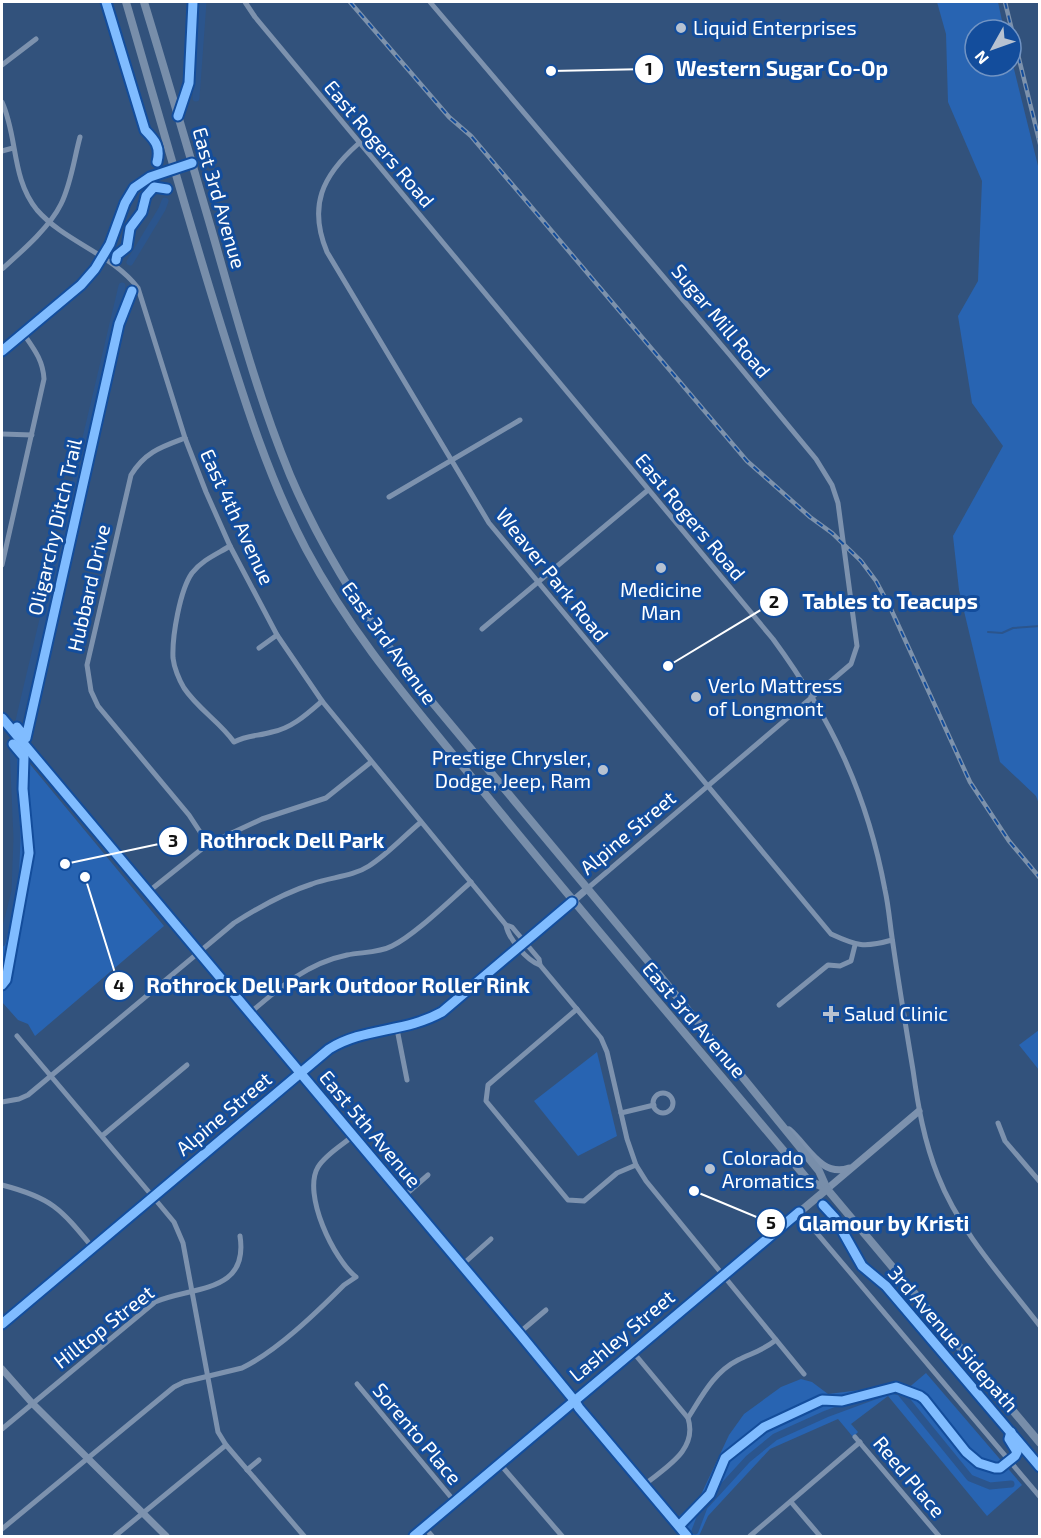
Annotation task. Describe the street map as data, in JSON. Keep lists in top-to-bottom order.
{
  "streets": {
    "main road": ["East 3rd Avenue", "Lashley Street"],
    "street": [
      "East Rogers Road",
      "Sugar Mill Road",
      "East 4th Avenue",
      "Weaver Park Road",
      "Hubbard Drive",
      "Alpine Street",
      "East 5th Avenue",
      "Hilltop Street",
      "Sorento Place",
      "Reed Place"
    ],
    "cycle path": ["Oligarchy Ditch Trail", "3rd Avenue Sidepath"]
  },
  "crossings": [
    ["East Rogers Road", "Sugar Mill Road"],
    ["East Rogers Road", "Weaver Park Road"],
    ["East Rogers Road", "Alpine Street"],
    ["East Rogers Road", "Lashley Street"],
    ["East 3rd Avenue", "Alpine Street"],
    ["East 3rd Avenue", "Lashley Street"],
    ["Sugar Mill Road", "Alpine Street"],
    ["East 4th Avenue", "Hubbard Drive"],
    ["East 4th Avenue", "Alpine Street"],
    ["East 4th Avenue", "Lashley Street"],
    ["Weaver Park Road", "Alpine Street"],
    ["Alpine Street", "East 5th Avenue"],
    ["East 5th Avenue", "Lashley Street"],
    ["Lashley Street", "Sorento Place"]
  ],
  "places": {
    "other": [
      "Liquid Enterprises",
      "Western Sugar Co-Op",
      "Medicine Man",
      "Tables to Teacups",
      "Verlo Mattress of Longmont",
      "Prestige Chrysler, Dodge, Jeep, Ram",
      "Rothrock Dell Park",
      "Rothrock Dell Park Outdoor Roller Rink",
      "Colorado Aromatics",
      "Glamour by Kristi"
    ],
    "health": ["Salud Clinic"]
  },
  "north": "bottom left"
}
